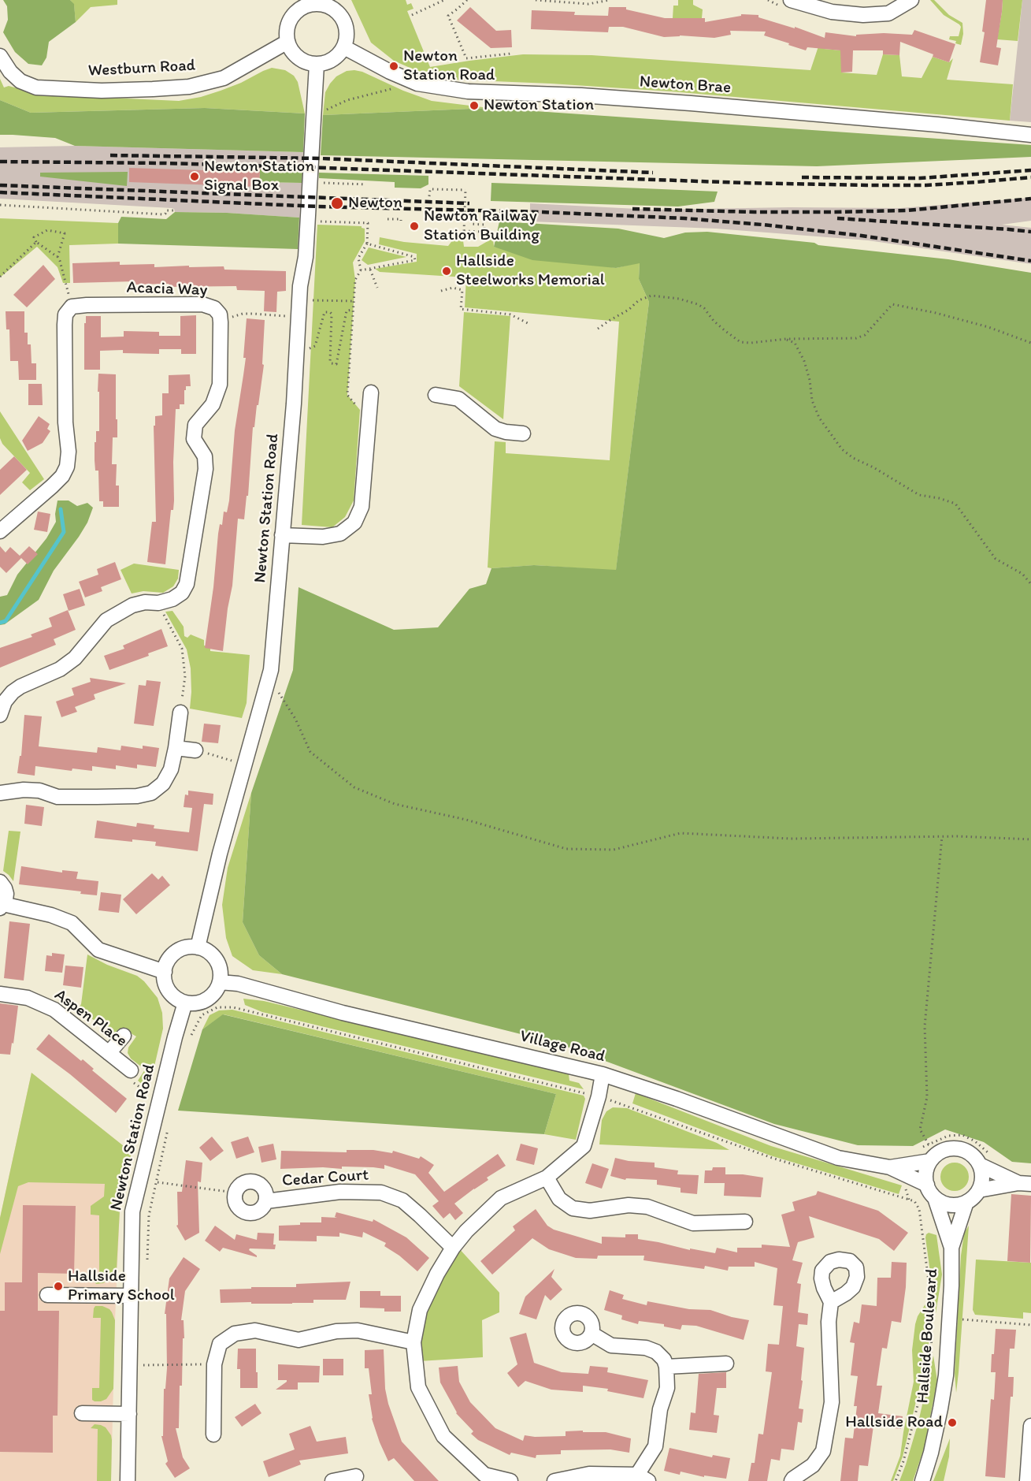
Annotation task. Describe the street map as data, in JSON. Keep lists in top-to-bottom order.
{
  "streets": {
    "street": [
      "Westburn Road",
      "Newton Brae",
      "Acacia Way",
      "Newton Station Road",
      "Aspen Place",
      "Village Road",
      "Cedar Court",
      "Hallside Boulevard"
    ]
  },
  "crossings": [
    ["Westburn Road", "Newton Brae"],
    ["Westburn Road", "Newton Station Road"],
    ["Newton Brae", "Newton Station Road"],
    ["Newton Station Road", "Village Road"],
    ["Village Road", "Hallside Boulevard"]
  ],
  "places": [
    "Newton Station Road",
    "Newton Station",
    "Newton Station Signal Box",
    "Newton",
    "Newton Railway Station Building",
    "Hallside Steelworks Memorial",
    "Hallside Primary School",
    "Hallside Road"
  ]
}
